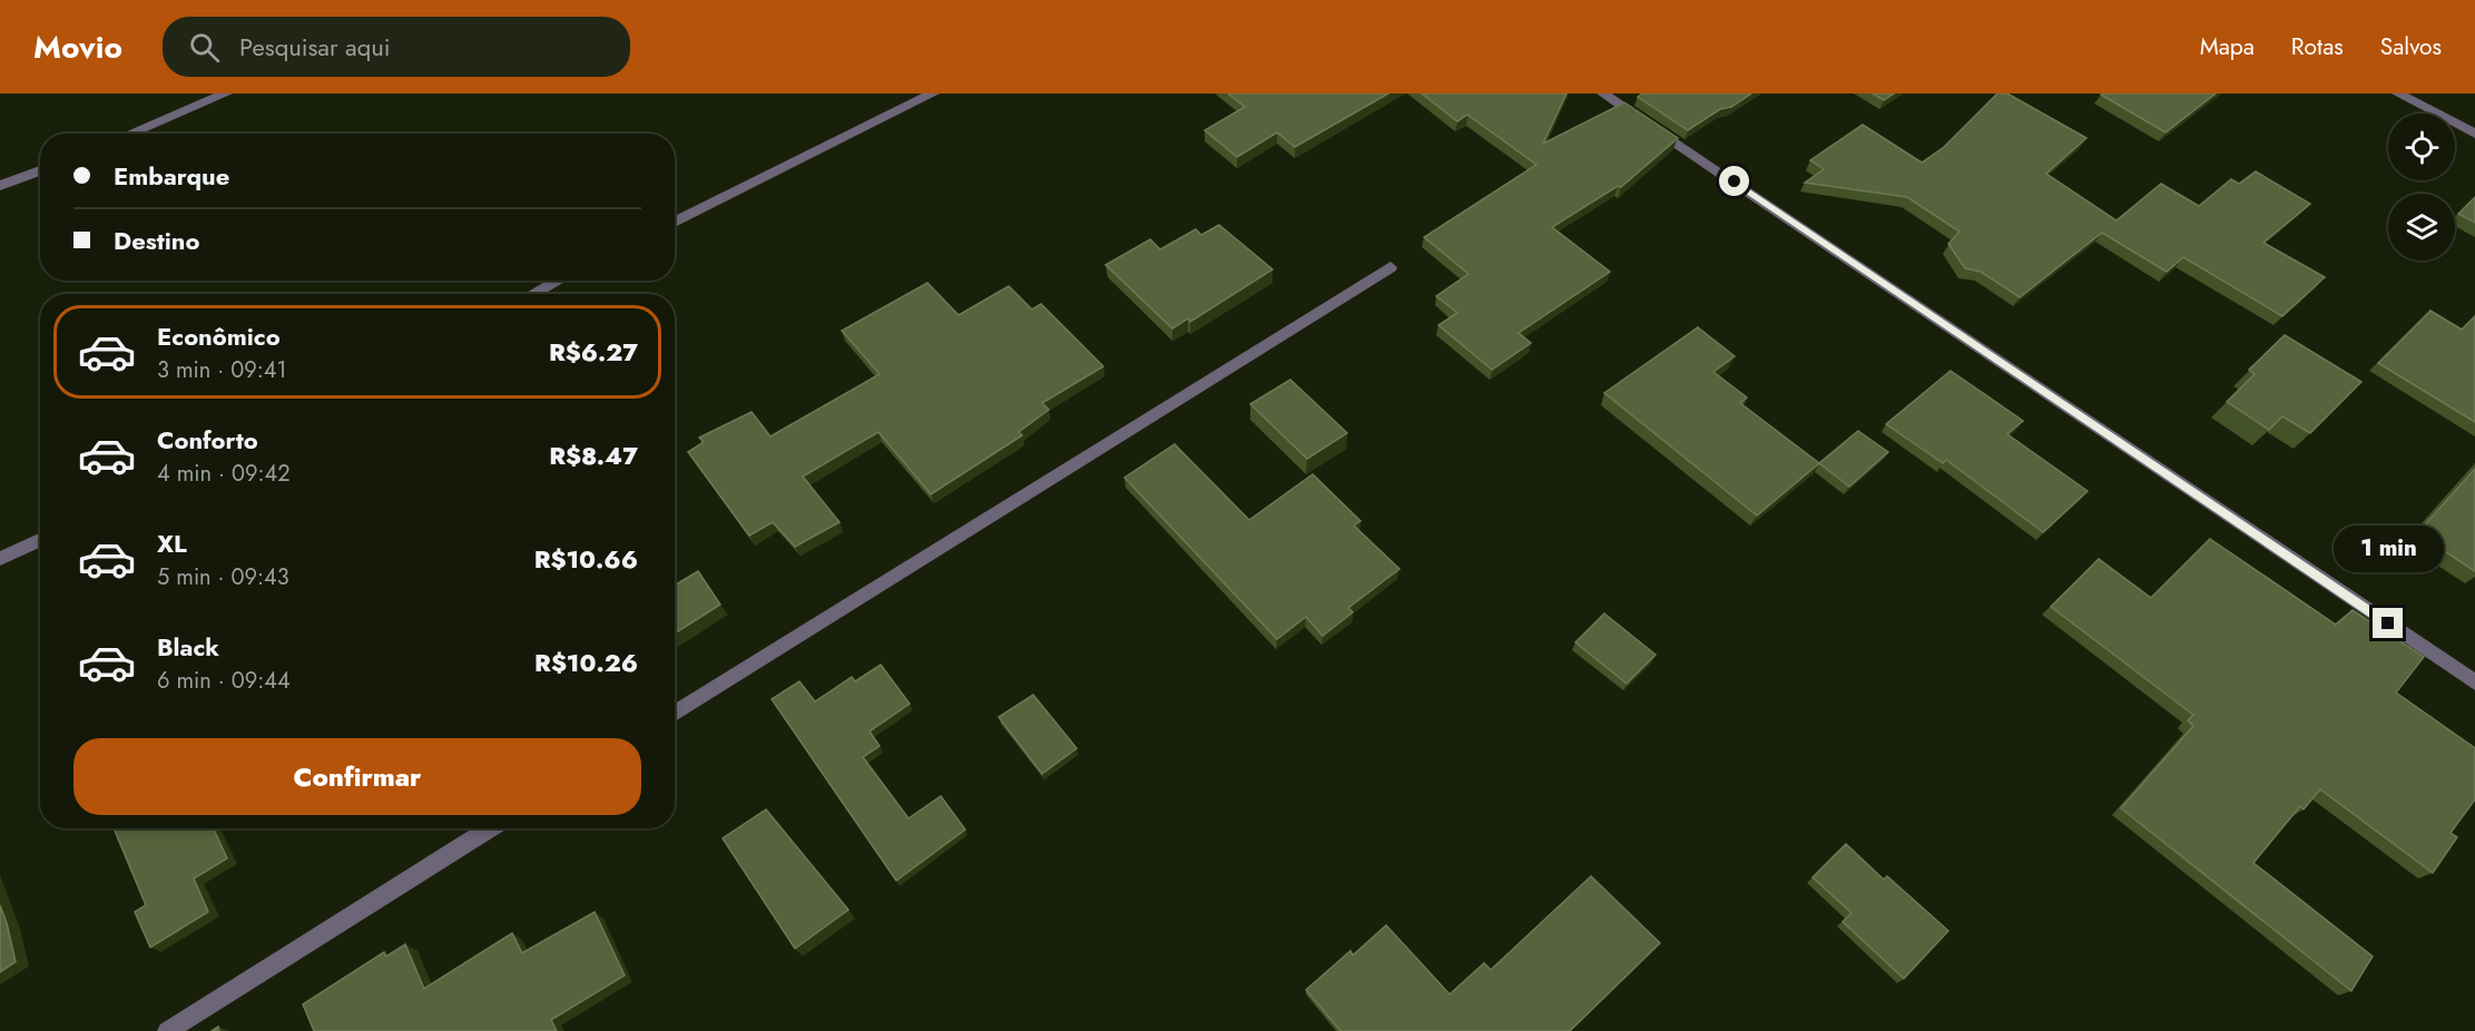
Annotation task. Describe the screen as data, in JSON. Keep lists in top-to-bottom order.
{
  "page": {
    "header": "Movio",
    "search": "Pesquisar aqui",
    "nav": ["Mapa", "Rotas", "Salvos"],
    "banner": ["Embarque", "Destino"],
    "list": [
      {
        "name": "Econômico",
        "note": "3 min · 09:41",
        "value": "R$6.27"
      },
      {
        "name": "Conforto",
        "note": "4 min · 09:42",
        "value": "R$8.47"
      },
      {
        "name": "XL",
        "note": "5 min · 09:43",
        "value": "R$10.66"
      },
      {
        "name": "Black",
        "note": "6 min · 09:44",
        "value": "R$10.26"
      }
    ],
    "bubble": "1 min",
    "buttons": "Confirmar"
  }
}
